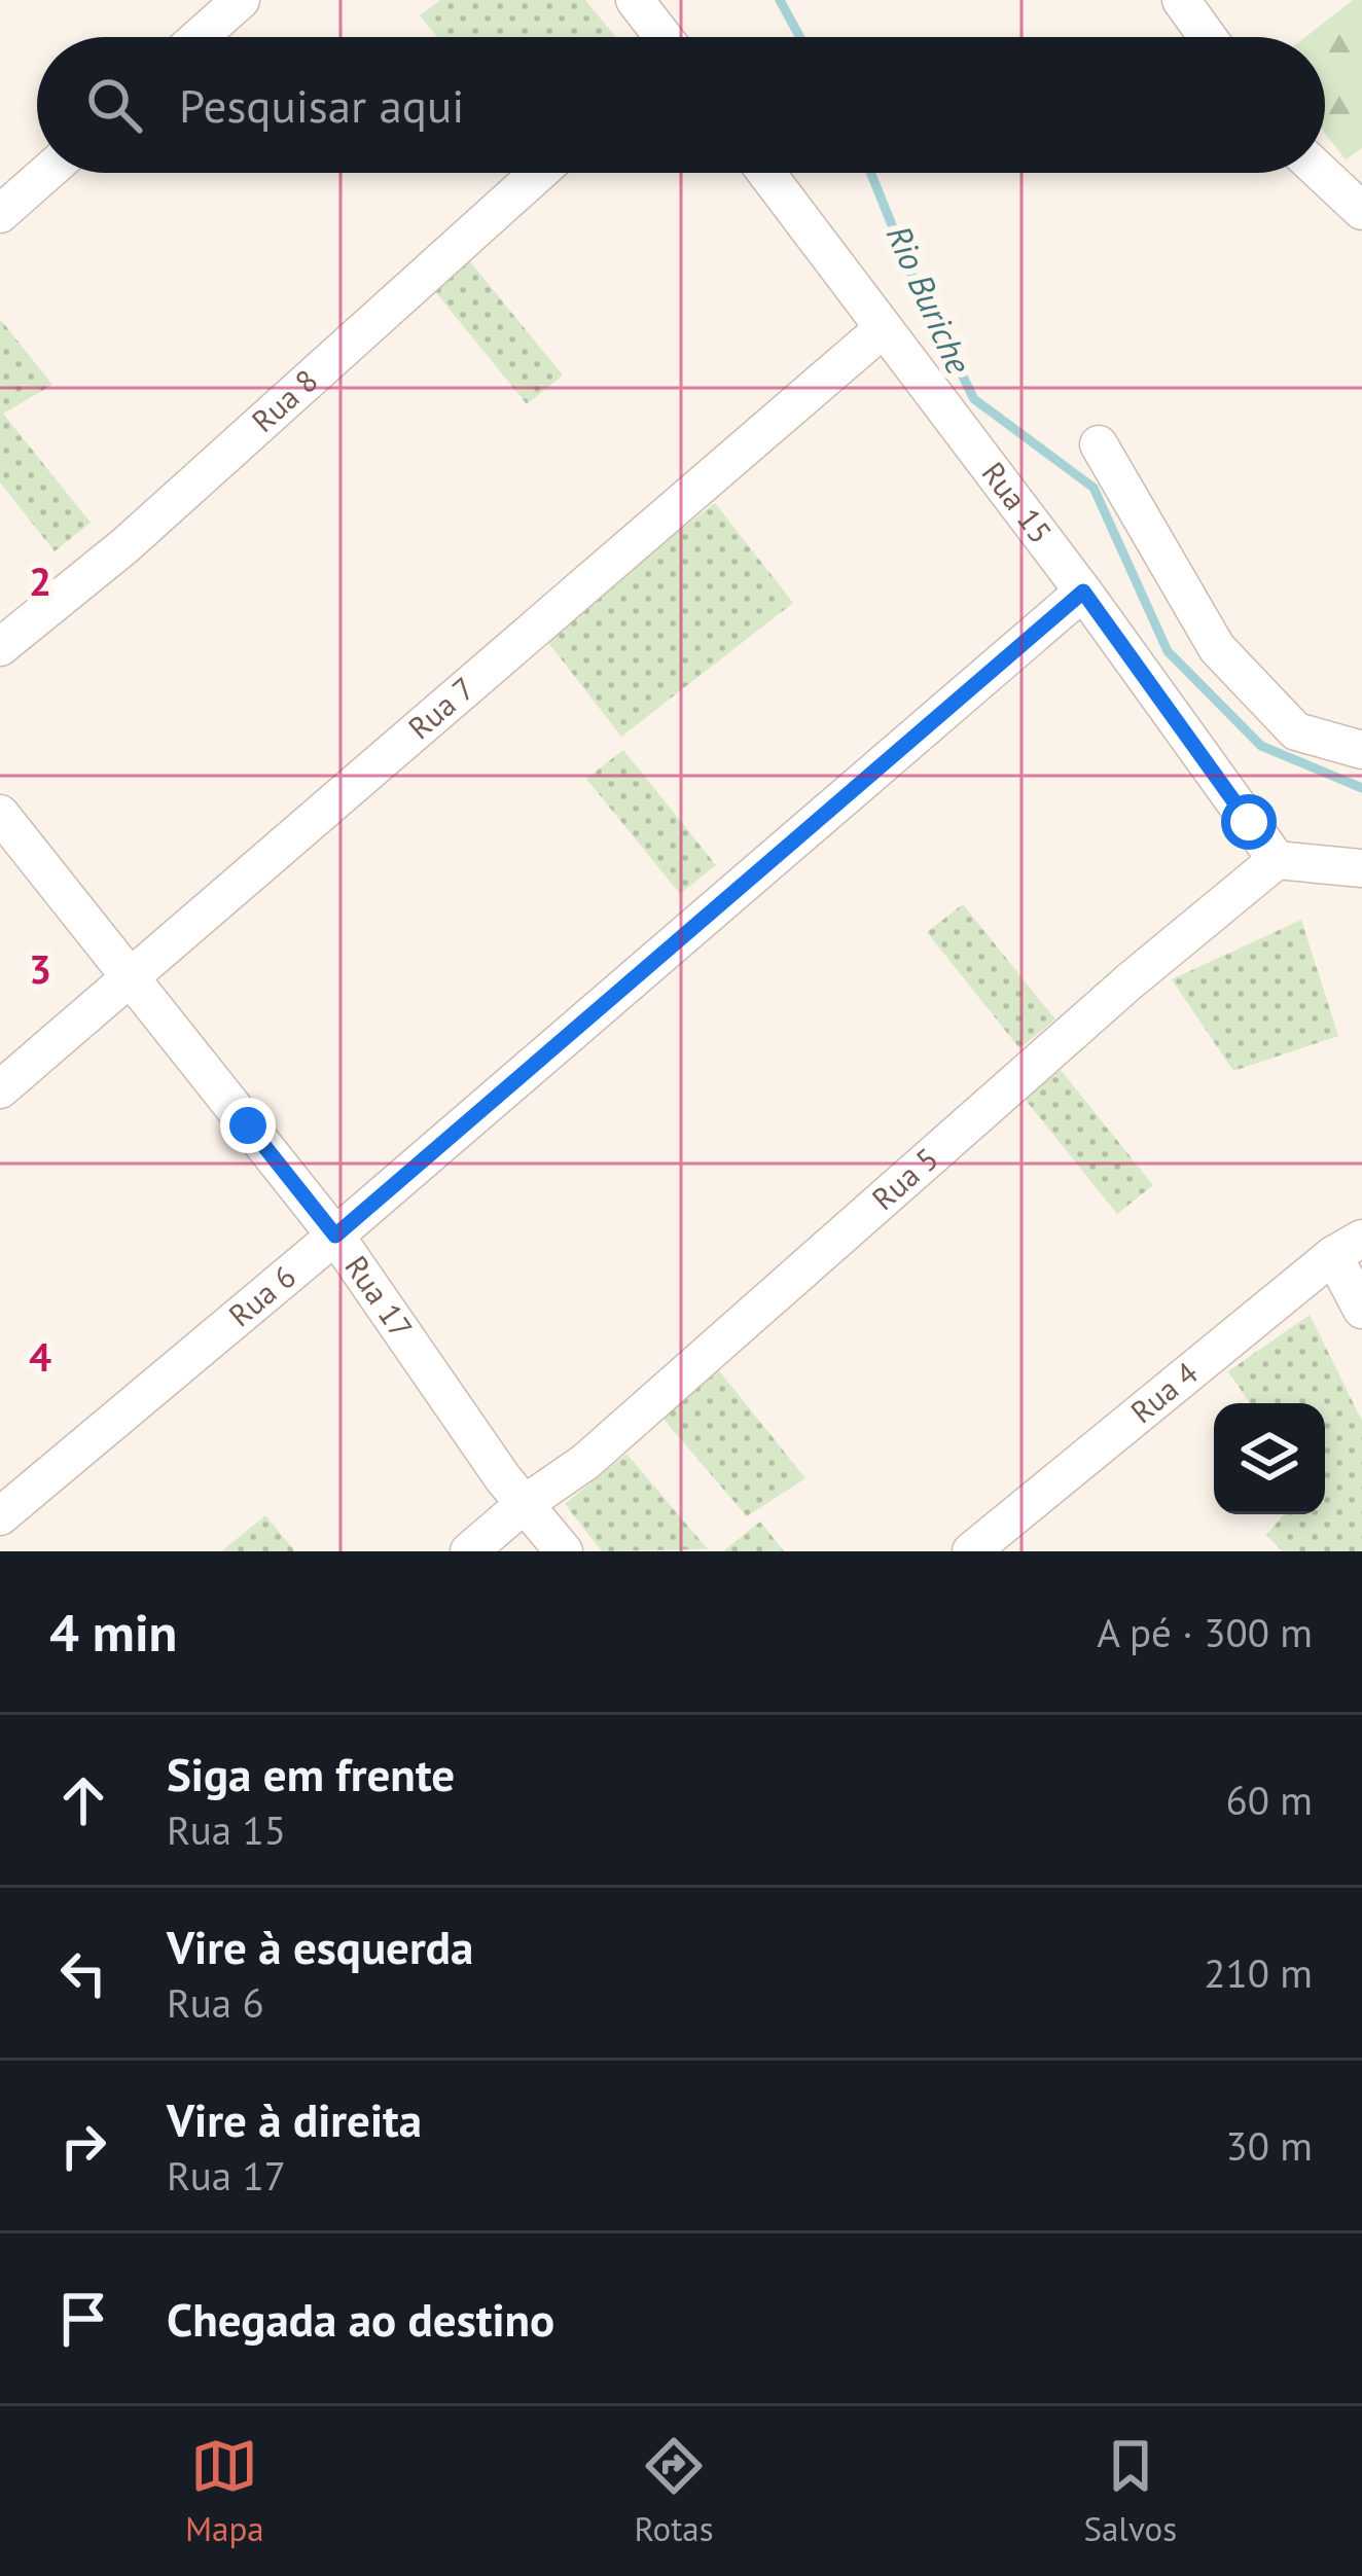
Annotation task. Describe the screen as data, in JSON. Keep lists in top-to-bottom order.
{
  "streets": {
    "street": [
      "Rua 8",
      "Rua 15",
      "Rua 7",
      "Rua 5",
      "Rua 6",
      "Rua 17",
      "Rua 4"
    ]
  },
  "crossings": [
    ["Rua 15", "Rua 7"],
    ["Rua 15", "Rua 5"],
    ["Rua 15", "Rua 6"],
    ["Rua 7", "Rua 17"],
    ["Rua 5", "Rua 17"],
    ["Rua 6", "Rua 17"]
  ],
  "water": ["Rio Buriche"],
  "page": {
    "search": "Pesquisar aqui",
    "heading": ["4 min", "A pé · 300 m"],
    "list": [
      ["Siga em frente", "Rua 15", "60 m"],
      ["Vire à esquerda", "Rua 6", "210 m"],
      ["Vire à direita", "Rua 17", "30 m"],
      "Chegada ao destino"
    ],
    "nav": ["Mapa", "Rotas", "Salvos"]
  },
  "grid": {
    "rows": ["2", "3", "4"]
  }
}
